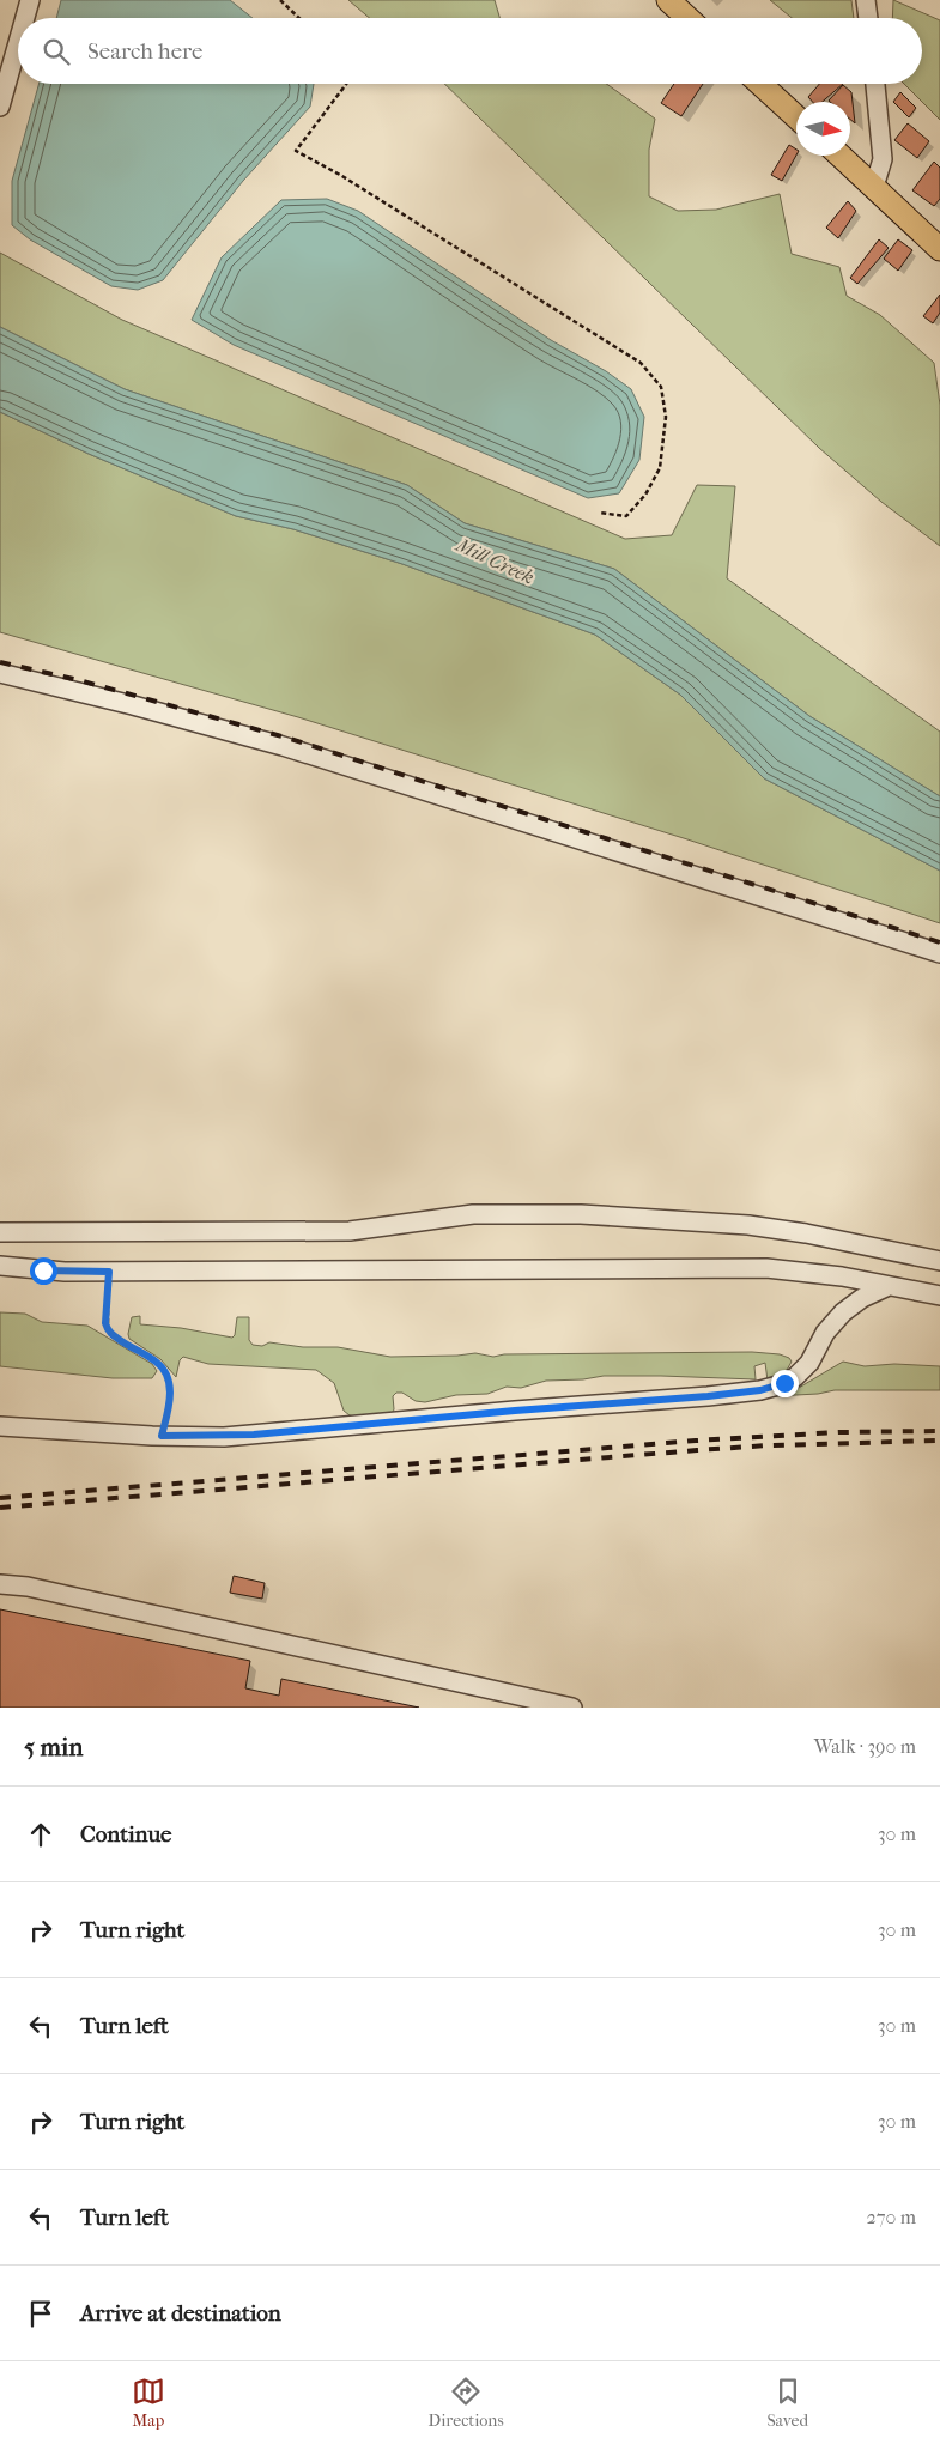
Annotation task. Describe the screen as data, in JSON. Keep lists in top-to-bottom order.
{
  "water": ["Mill Creek"],
  "north": "right",
  "page": {
    "search": "Search here",
    "heading": ["5 min", "Walk · 390 m"],
    "list": [
      ["Continue", "30 m"],
      ["Turn right", "30 m"],
      ["Turn left", "30 m"],
      ["Turn right", "30 m"],
      ["Turn left", "270 m"],
      "Arrive at destination"
    ],
    "nav": ["Map", "Directions", "Saved"]
  }
}
